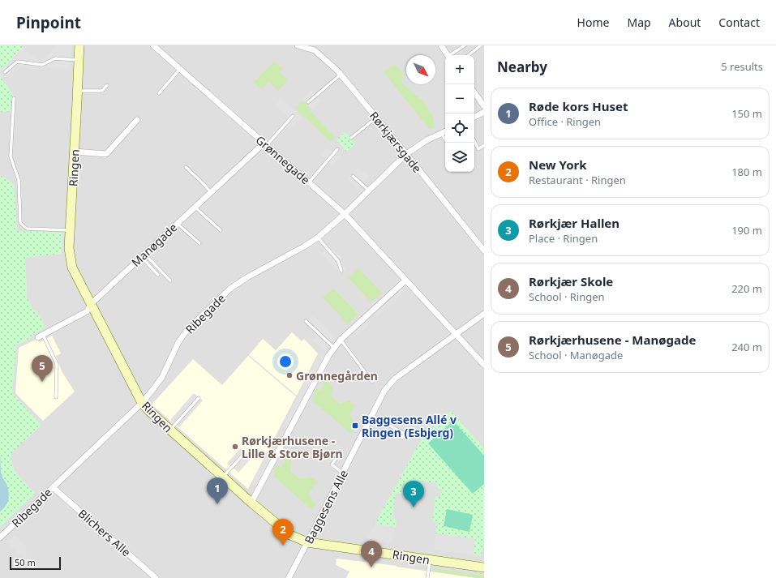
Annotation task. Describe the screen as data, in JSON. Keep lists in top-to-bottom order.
{
  "streets": {
    "street": [
      "Rørkjærsgade",
      "Grønnegade",
      "Ringen",
      "Manøgade",
      "Ribegade",
      "Baggesens Alle",
      "Blichers Alle"
    ]
  },
  "crossings": [
    ["Rørkjærsgade", "Ribegade"],
    ["Grønnegade", "Manøgade"],
    ["Grønnegade", "Ribegade"],
    ["Grønnegade", "Baggesens Alle"],
    ["Ringen", "Manøgade"],
    ["Ringen", "Ribegade"],
    ["Ringen", "Baggesens Alle"],
    ["Ribegade", "Blichers Alle"]
  ],
  "places": {
    "other": ["Grønnegården", "Rørkjærhusene - Lille & Store Bjørn"],
    "transit": ["Baggesens Allé v Ringen (Esbjerg)"]
  },
  "scale_bar": "50 m",
  "north": "bottom right",
  "page": {
    "header": "Pinpoint",
    "nav": [
      "Home",
      "Map",
      "About",
      "Contact"
    ],
    "heading": ["Nearby", "5 results"],
    "map_buttons": ["+", "−"],
    "list": [
      {
        "mark": "1",
        "name": "Røde kors Huset",
        "note": "Office · Ringen",
        "value": "150 m"
      },
      {
        "mark": "2",
        "name": "New York",
        "note": "Restaurant · Ringen",
        "value": "180 m"
      },
      {
        "mark": "3",
        "name": "Rørkjær Hallen",
        "note": "Place · Ringen",
        "value": "190 m"
      },
      {
        "mark": "4",
        "name": "Rørkjær Skole",
        "note": "School · Ringen",
        "value": "220 m"
      },
      {
        "mark": "5",
        "name": "Rørkjærhusene - Manøgade",
        "note": "School · Manøgade",
        "value": "240 m"
      }
    ],
    "pins": [
      "5",
      "1",
      "3",
      "2",
      "4"
    ],
    "scale": "50 m"
  }
}
